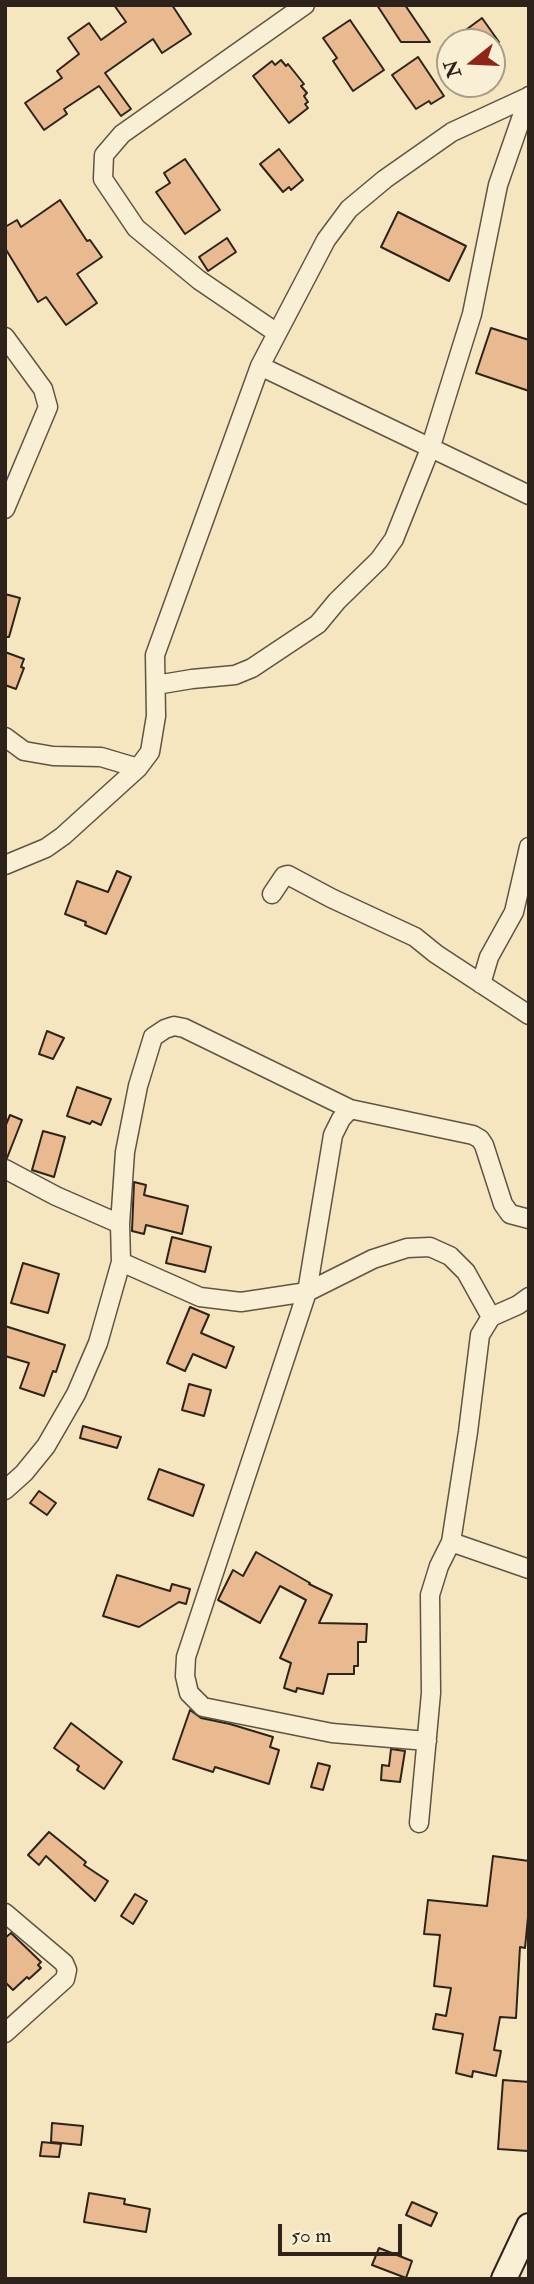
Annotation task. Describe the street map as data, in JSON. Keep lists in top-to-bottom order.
{
  "scale_bar": "50 m",
  "north": "left"
}
